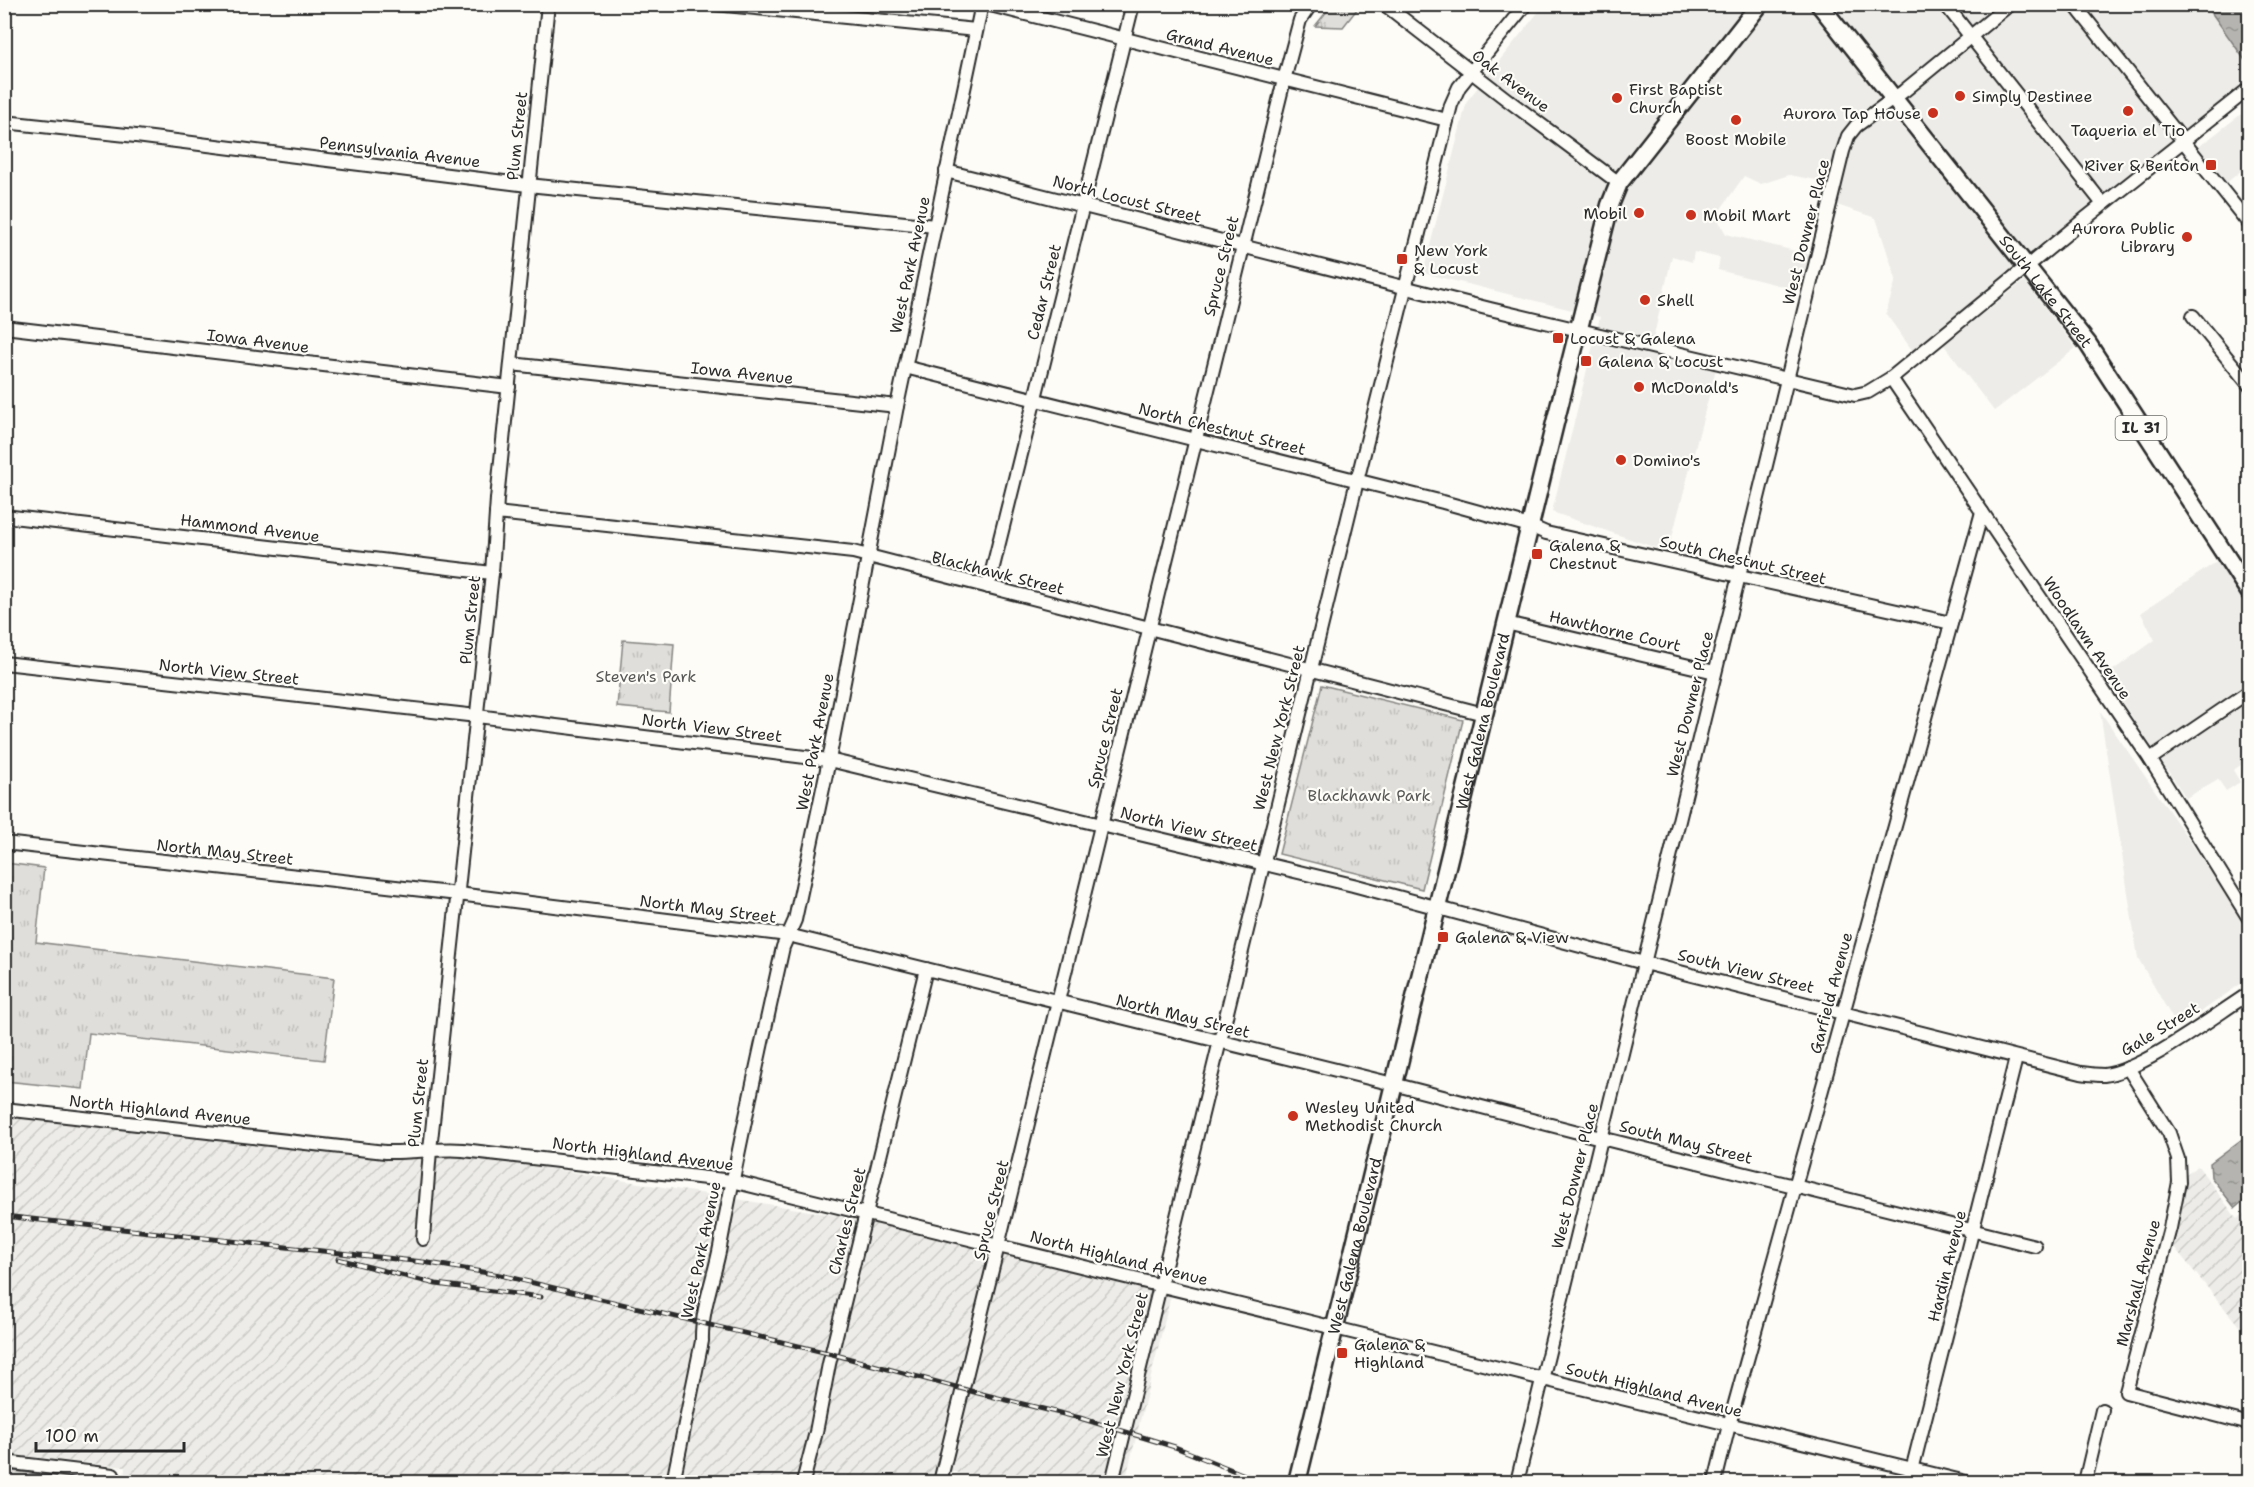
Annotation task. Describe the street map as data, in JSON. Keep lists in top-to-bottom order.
{
  "streets": {
    "main road": ["South Lake Street", "IL 31", "West Galena Boulevard"],
    "street": [
      "Grand Avenue",
      "Oak Avenue",
      "Plum Street",
      "Pennsylvania Avenue",
      "North Locust Street",
      "West Downer Place",
      "West Park Avenue",
      "Spruce Street",
      "Cedar Street",
      "Iowa Avenue",
      "North Chestnut Street",
      "Hammond Avenue",
      "South Chestnut Street",
      "Blackhawk Street",
      "Hawthorne Court",
      "Woodlawn Avenue",
      "North View Street",
      "West New York Street",
      "North May Street",
      "South View Street",
      "Garfield Avenue",
      "Gale Street",
      "North Highland Avenue",
      "South May Street",
      "Charles Street",
      "Hardin Avenue",
      "Marshall Avenue",
      "South Highland Avenue"
    ]
  },
  "crossings": [
    ["Grand Avenue", "West Park Avenue"],
    ["Grand Avenue", "Spruce Street"],
    ["Grand Avenue", "Cedar Street"],
    ["Grand Avenue", "West New York Street"],
    ["Oak Avenue", "West Galena Boulevard"],
    ["Oak Avenue", "West New York Street"],
    ["Plum Street", "Pennsylvania Avenue"],
    ["Plum Street", "Iowa Avenue"],
    ["Plum Street", "Hammond Avenue"],
    ["Plum Street", "Blackhawk Street"],
    ["Plum Street", "North View Street"],
    ["Plum Street", "North May Street"],
    ["Plum Street", "North Highland Avenue"],
    ["Pennsylvania Avenue", "West Park Avenue"],
    ["North Locust Street", "West Downer Place"],
    ["North Locust Street", "West Park Avenue"],
    ["North Locust Street", "Spruce Street"],
    ["North Locust Street", "South Lake Street"],
    ["North Locust Street", "Cedar Street"],
    ["North Locust Street", "Woodlawn Avenue"],
    ["North Locust Street", "West Galena Boulevard"],
    ["North Locust Street", "West New York Street"],
    ["West Downer Place", "South Lake Street"],
    ["West Downer Place", "South Chestnut Street"],
    ["West Downer Place", "Hawthorne Court"],
    ["West Downer Place", "South View Street"],
    ["West Downer Place", "South May Street"],
    ["West Downer Place", "South Highland Avenue"],
    ["West Park Avenue", "Iowa Avenue"],
    ["West Park Avenue", "North Chestnut Street"],
    ["West Park Avenue", "Blackhawk Street"],
    ["West Park Avenue", "North View Street"],
    ["West Park Avenue", "North May Street"],
    ["West Park Avenue", "North Highland Avenue"],
    ["Spruce Street", "North Chestnut Street"],
    ["Spruce Street", "Blackhawk Street"],
    ["Spruce Street", "North View Street"],
    ["Spruce Street", "North May Street"],
    ["Spruce Street", "North Highland Avenue"],
    ["Cedar Street", "North Chestnut Street"],
    ["Cedar Street", "Blackhawk Street"],
    ["North Chestnut Street", "South Chestnut Street"],
    ["North Chestnut Street", "West Galena Boulevard"],
    ["North Chestnut Street", "West New York Street"],
    ["South Chestnut Street", "West Galena Boulevard"],
    ["South Chestnut Street", "Garfield Avenue"],
    ["Blackhawk Street", "West Galena Boulevard"],
    ["Blackhawk Street", "West New York Street"],
    ["Hawthorne Court", "West Galena Boulevard"],
    ["Woodlawn Avenue", "Garfield Avenue"],
    ["North View Street", "West Galena Boulevard"],
    ["North View Street", "West New York Street"],
    ["North View Street", "South View Street"],
    ["West Galena Boulevard", "North May Street"],
    ["West Galena Boulevard", "South View Street"],
    ["West Galena Boulevard", "North Highland Avenue"],
    ["West Galena Boulevard", "South May Street"],
    ["West Galena Boulevard", "South Highland Avenue"],
    ["West New York Street", "North May Street"],
    ["West New York Street", "North Highland Avenue"],
    ["North May Street", "South May Street"],
    ["North May Street", "Charles Street"],
    ["South View Street", "Garfield Avenue"],
    ["South View Street", "Gale Street"],
    ["South View Street", "Hardin Avenue"],
    ["Garfield Avenue", "South May Street"],
    ["Garfield Avenue", "South Highland Avenue"],
    ["Gale Street", "Marshall Avenue"],
    ["North Highland Avenue", "Charles Street"],
    ["North Highland Avenue", "South Highland Avenue"],
    ["South May Street", "Hardin Avenue"],
    ["Hardin Avenue", "South Highland Avenue"]
  ],
  "parks": ["Steven's Park", "Blackhawk Park"],
  "places": {
    "other": [
      "Simply Destinee",
      "First Baptist Church",
      "Taqueria el Tio",
      "Aurora Tap House",
      "Boost Mobile",
      "Mobil",
      "Mobil Mart",
      "Aurora Public Library",
      "Shell",
      "McDonald's",
      "Domino's",
      "Wesley United Methodist Church"
    ],
    "transit": [
      "River & Benton",
      "New York & Locust",
      "Locust & Galena",
      "Galena & Locust",
      "Galena & Chestnut",
      "Galena & View",
      "Galena & Highland"
    ]
  },
  "scale_bar": "100 m"
}
